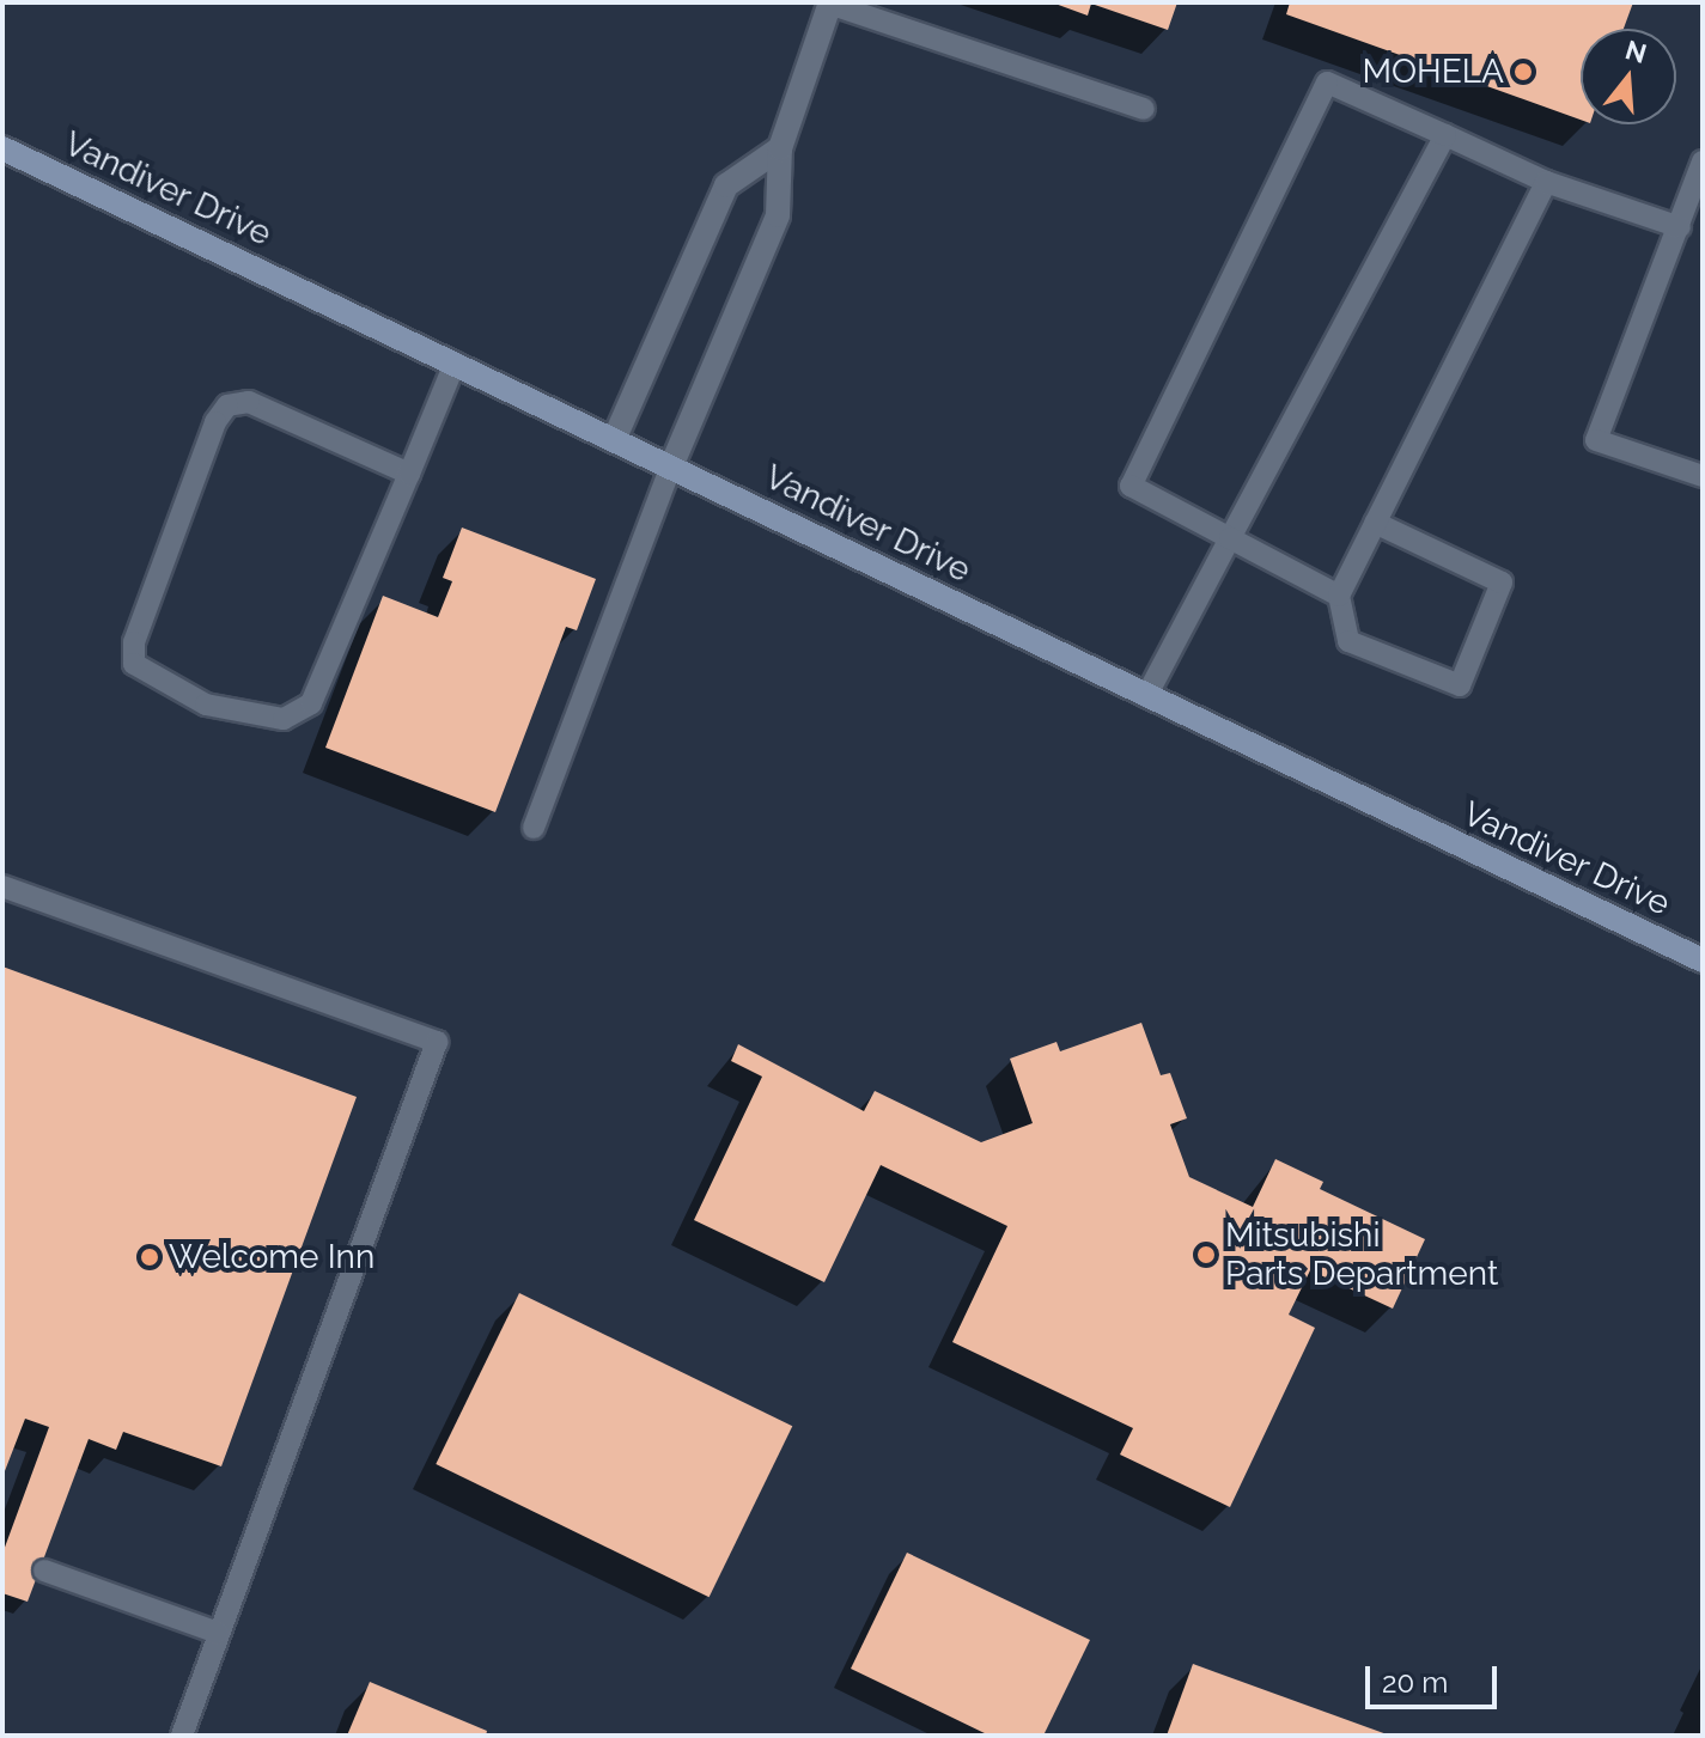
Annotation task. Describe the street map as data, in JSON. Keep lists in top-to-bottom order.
{
  "streets": {
    "main road": ["Vandiver Drive"]
  },
  "places": ["MOHELA", "Mitsubishi Parts Department", "Welcome Inn"],
  "scale_bar": "20 m",
  "north": "top"
}
